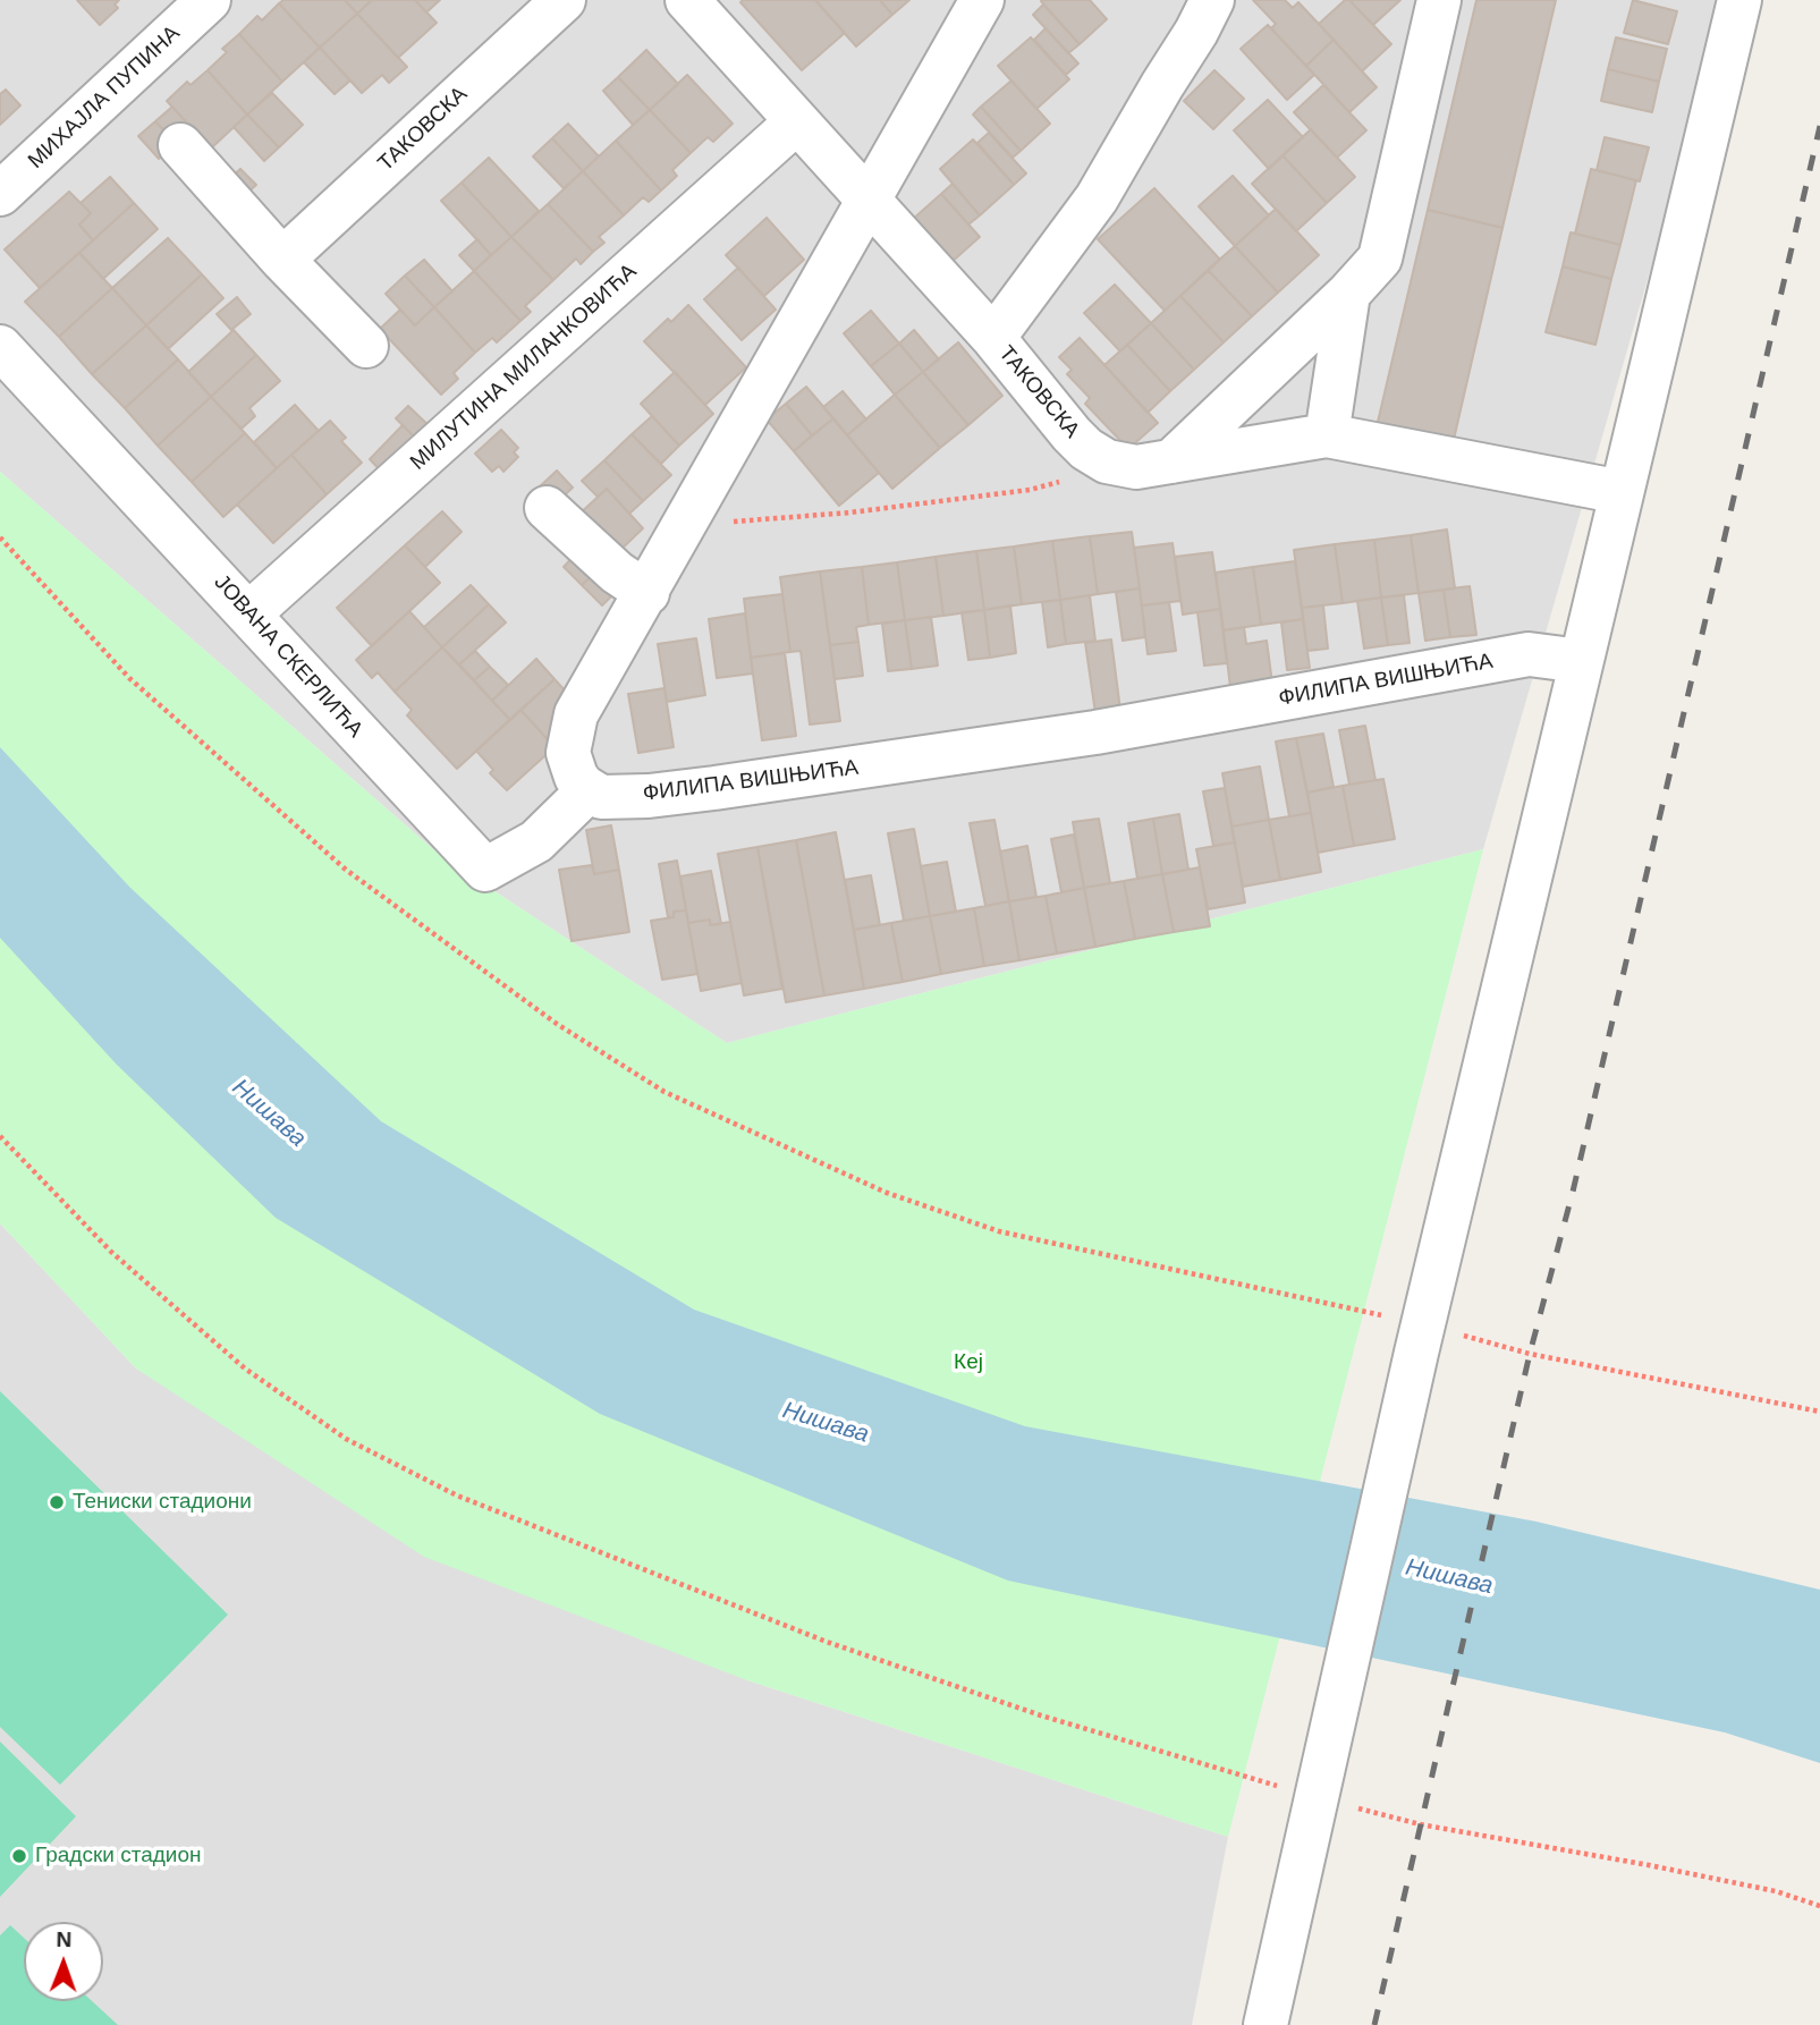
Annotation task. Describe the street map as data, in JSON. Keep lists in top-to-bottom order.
{
  "streets": {
    "street": [
      "МИХАЈЛА ПУПИНА",
      "ТАКОВСКА",
      "МИЛУТИНА МИЛАНКОВИЋА",
      "ЈОВАНА СКЕРЛИЋА",
      "ФИЛИПА ВИШЊИЋА"
    ]
  },
  "crossings": [
    ["ТАКОВСКА", "МИЛУТИНА МИЛАНКОВИЋА"],
    ["МИЛУТИНА МИЛАНКОВИЋА", "ЈОВАНА СКЕРЛИЋА"],
    ["ЈОВАНА СКЕРЛИЋА", "ФИЛИПА ВИШЊИЋА"]
  ],
  "water": ["Нишава"],
  "parks": ["Кеј"],
  "places": ["Тениски стадиони", "Градски стадион"],
  "north": "top"
}
